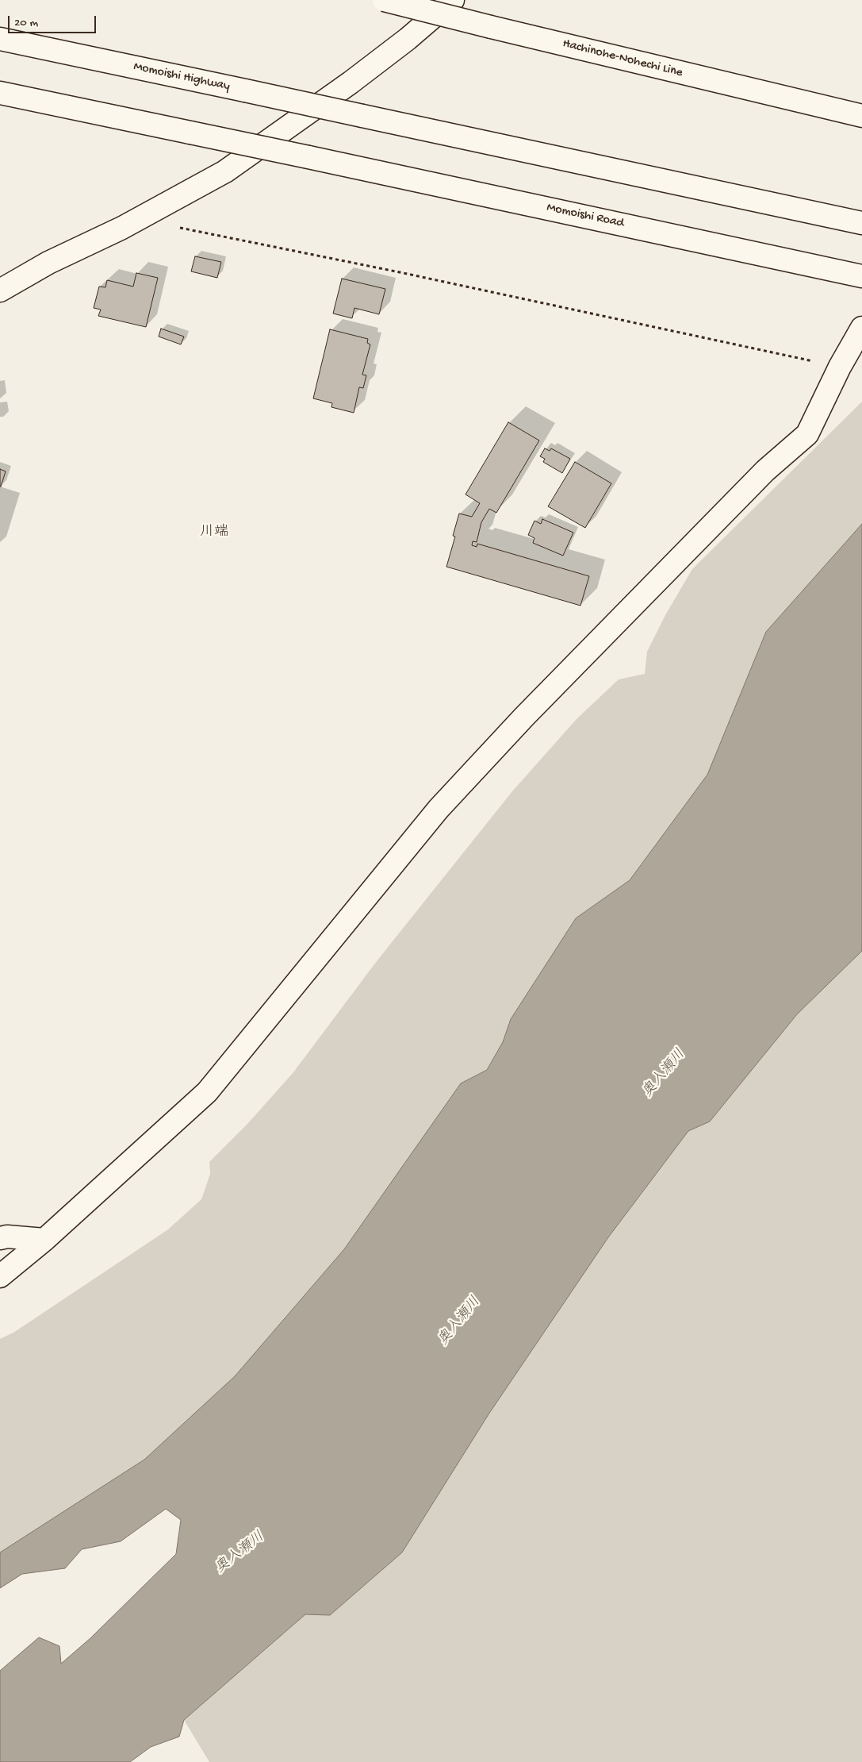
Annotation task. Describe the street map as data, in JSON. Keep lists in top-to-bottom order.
{
  "streets": {
    "main road": ["Hachinohe-Nohechi Line", "Momoishi Highway", "Momoishi Road"]
  },
  "districts": ["川端"],
  "water": ["奥入瀬川"],
  "scale_bar": "20 m"
}
